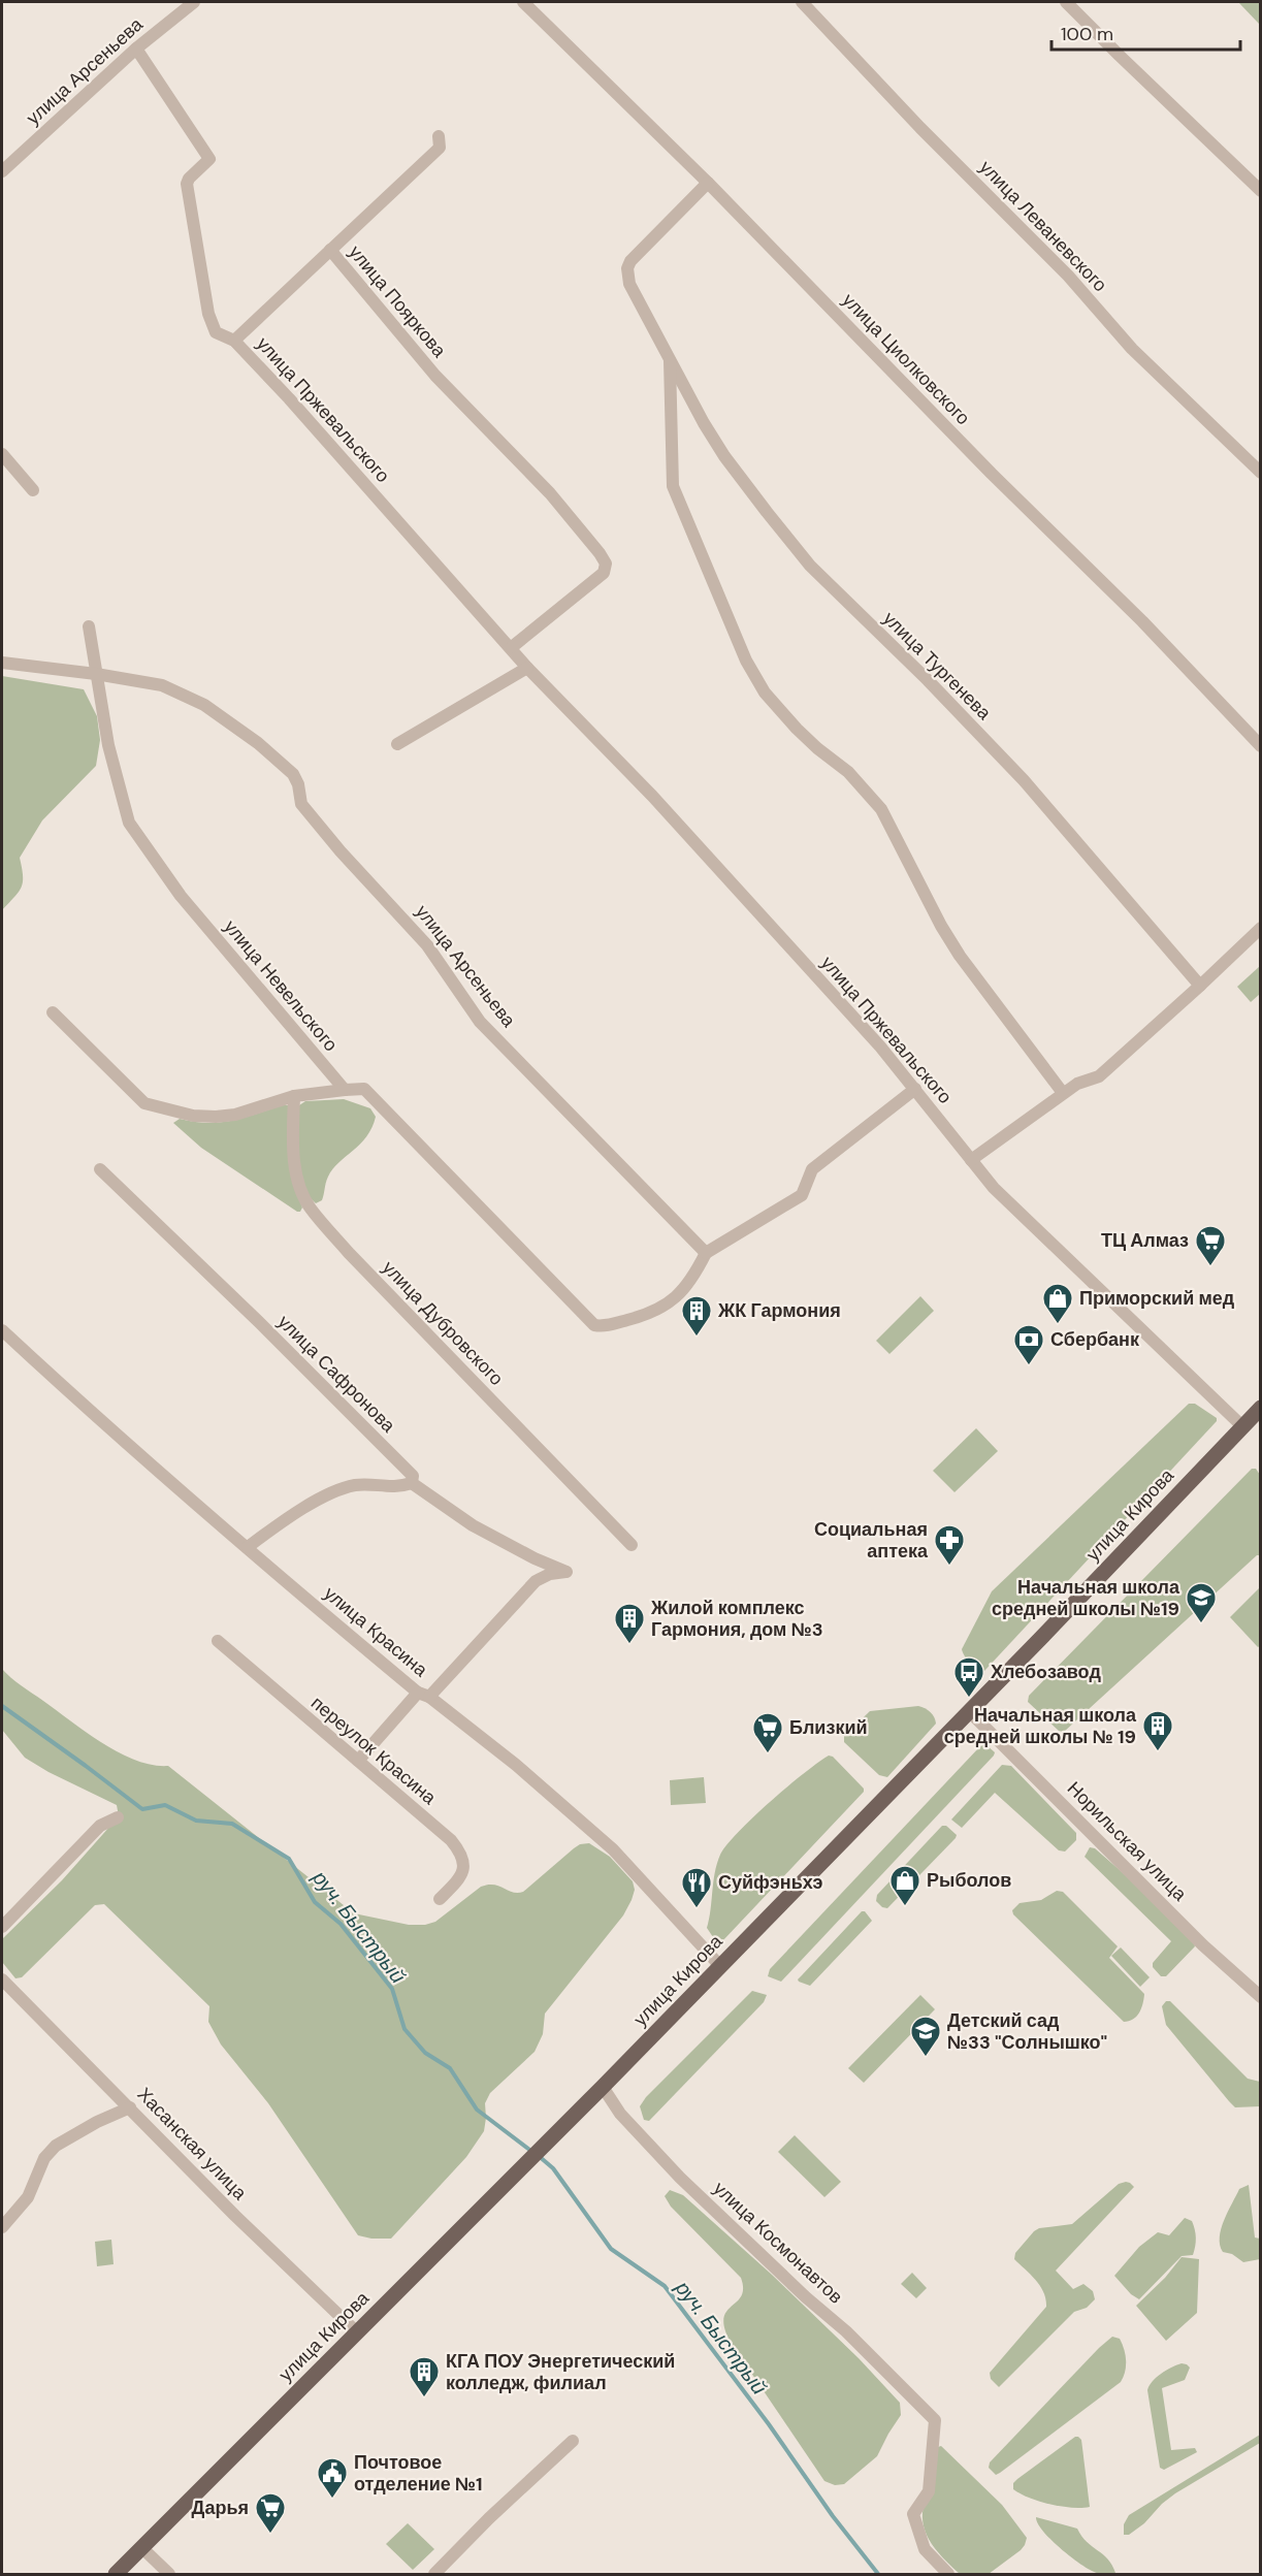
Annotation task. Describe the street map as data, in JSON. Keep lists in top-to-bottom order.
{
  "streets": {
    "main road": ["улица Кирова"],
    "street": [
      "улица Арсеньева",
      "улица Леваневского",
      "улица Пояркова",
      "улица Циолковского",
      "улица Пржевальского",
      "улица Тургенева",
      "улица Невельского",
      "улица Дубровского",
      "улица Сафронова",
      "улица Красина",
      "переулок Красина",
      "Норильская улица",
      "Хасанская улица",
      "улица Космонавтов"
    ]
  },
  "crossings": [
    ["улица Арсеньева", "улица Пржевальского"],
    ["улица Арсеньева", "улица Невельского"],
    ["улица Пояркова", "улица Пржевальского"],
    ["улица Циолковского", "улица Тургенева"],
    ["улица Пржевальского", "улица Кирова"],
    ["улица Сафронова", "улица Красина"],
    ["улица Кирова", "улица Красина"],
    ["улица Кирова", "Норильская улица"],
    ["улица Кирова", "Хасанская улица"],
    ["улица Кирова", "улица Космонавтов"]
  ],
  "water": ["руч. Быстрый"],
  "places": {
    "supermarket": ["ТЦ Алмаз", "Близкий", "Дарья"],
    "shop": ["Приморский мед", "Рыболов"],
    "building": [
      "ЖК Гармония",
      "Жилой комплекс Гармония, дом №3",
      "Начальная школа средней школы № 19",
      "КГА ПОУ Энергетический колледж, филиал"
    ],
    "bank": ["Сбербанк"],
    "pharmacy": ["Социальная аптека"],
    "school or university": ["Начальная школа средней школы №19", "Детский сад №33 \"Солнышко\""],
    "bus stop": ["Хлебoзавод"],
    "restaurant": ["Суйфэньхэ"],
    "public building": ["Почтовое отделение №1"]
  },
  "scale_bar": "100 m"
}
